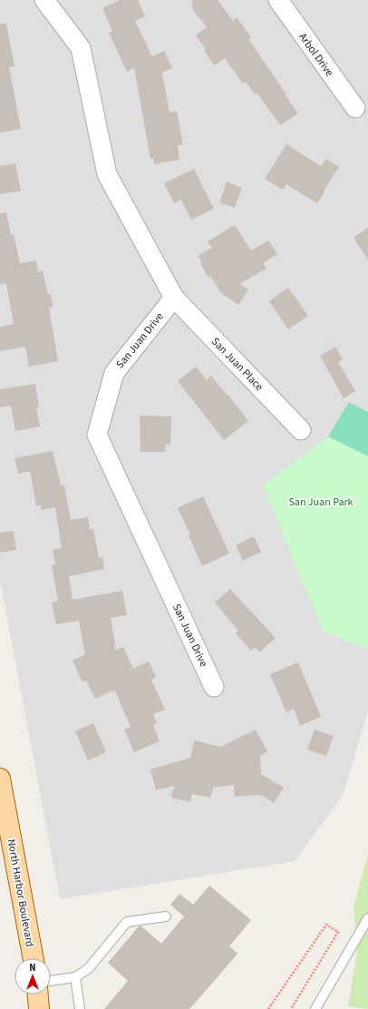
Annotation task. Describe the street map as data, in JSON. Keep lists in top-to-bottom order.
{
  "streets": {
    "main road": ["North Harbor Boulevard"],
    "street": ["Arbol Drive", "San Juan Drive", "San Juan Place"]
  },
  "crossings": [
    ["San Juan Drive", "San Juan Place"]
  ],
  "parks": ["San Juan Park"],
  "north": "top"
}
